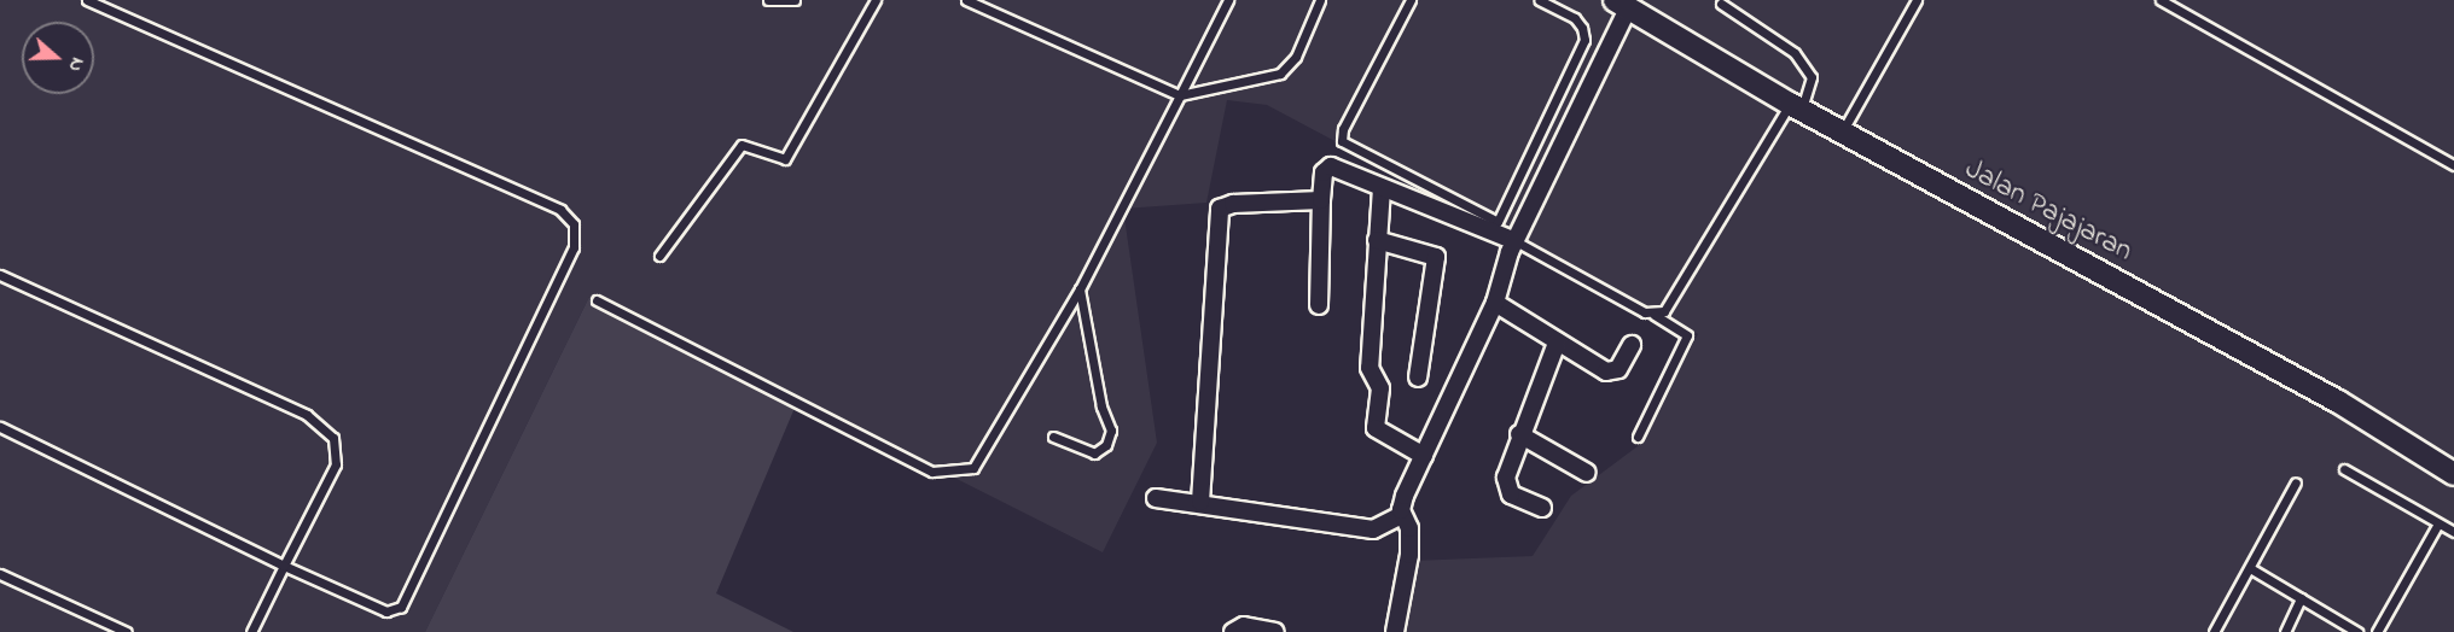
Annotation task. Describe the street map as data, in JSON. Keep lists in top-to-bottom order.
{
  "streets": {
    "main road": ["Jalan Pajajaran"]
  },
  "north": "right"
}
